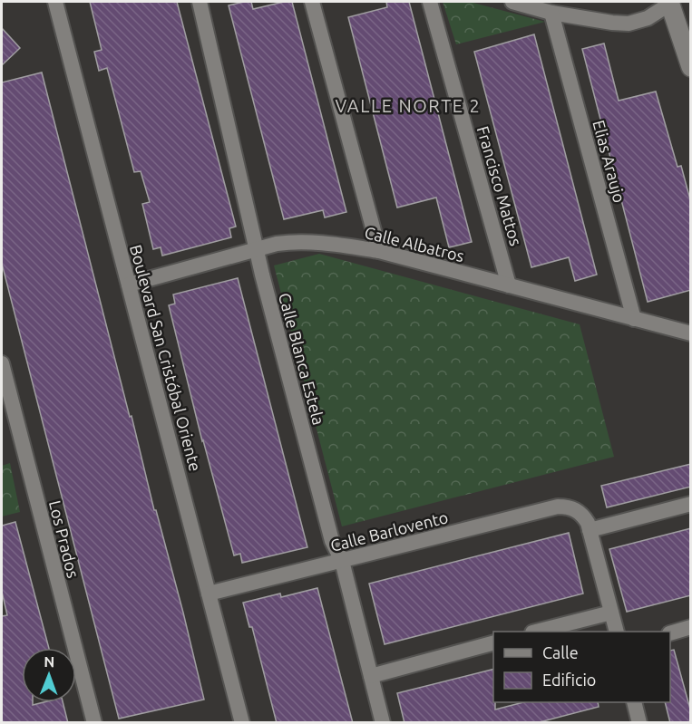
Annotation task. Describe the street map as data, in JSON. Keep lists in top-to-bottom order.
{
  "streets": {
    "street": [
      "Elias Araujo",
      "Francisco Mattos",
      "Calle Albatros",
      "Boulevard San Cristóbal Oriente",
      "Calle Blanca Estela",
      "Calle Barlovento",
      "Los Prados"
    ]
  },
  "crossings": [
    ["Elias Araujo", "Calle Albatros"],
    ["Francisco Mattos", "Calle Albatros"],
    ["Calle Albatros", "Boulevard San Cristóbal Oriente"],
    ["Calle Albatros", "Calle Blanca Estela"],
    ["Boulevard San Cristóbal Oriente", "Calle Barlovento"],
    ["Calle Blanca Estela", "Calle Barlovento"]
  ],
  "districts": ["VALLE NORTE 2"],
  "legend": ["Calle", "Edificio"],
  "north": "top"
}
